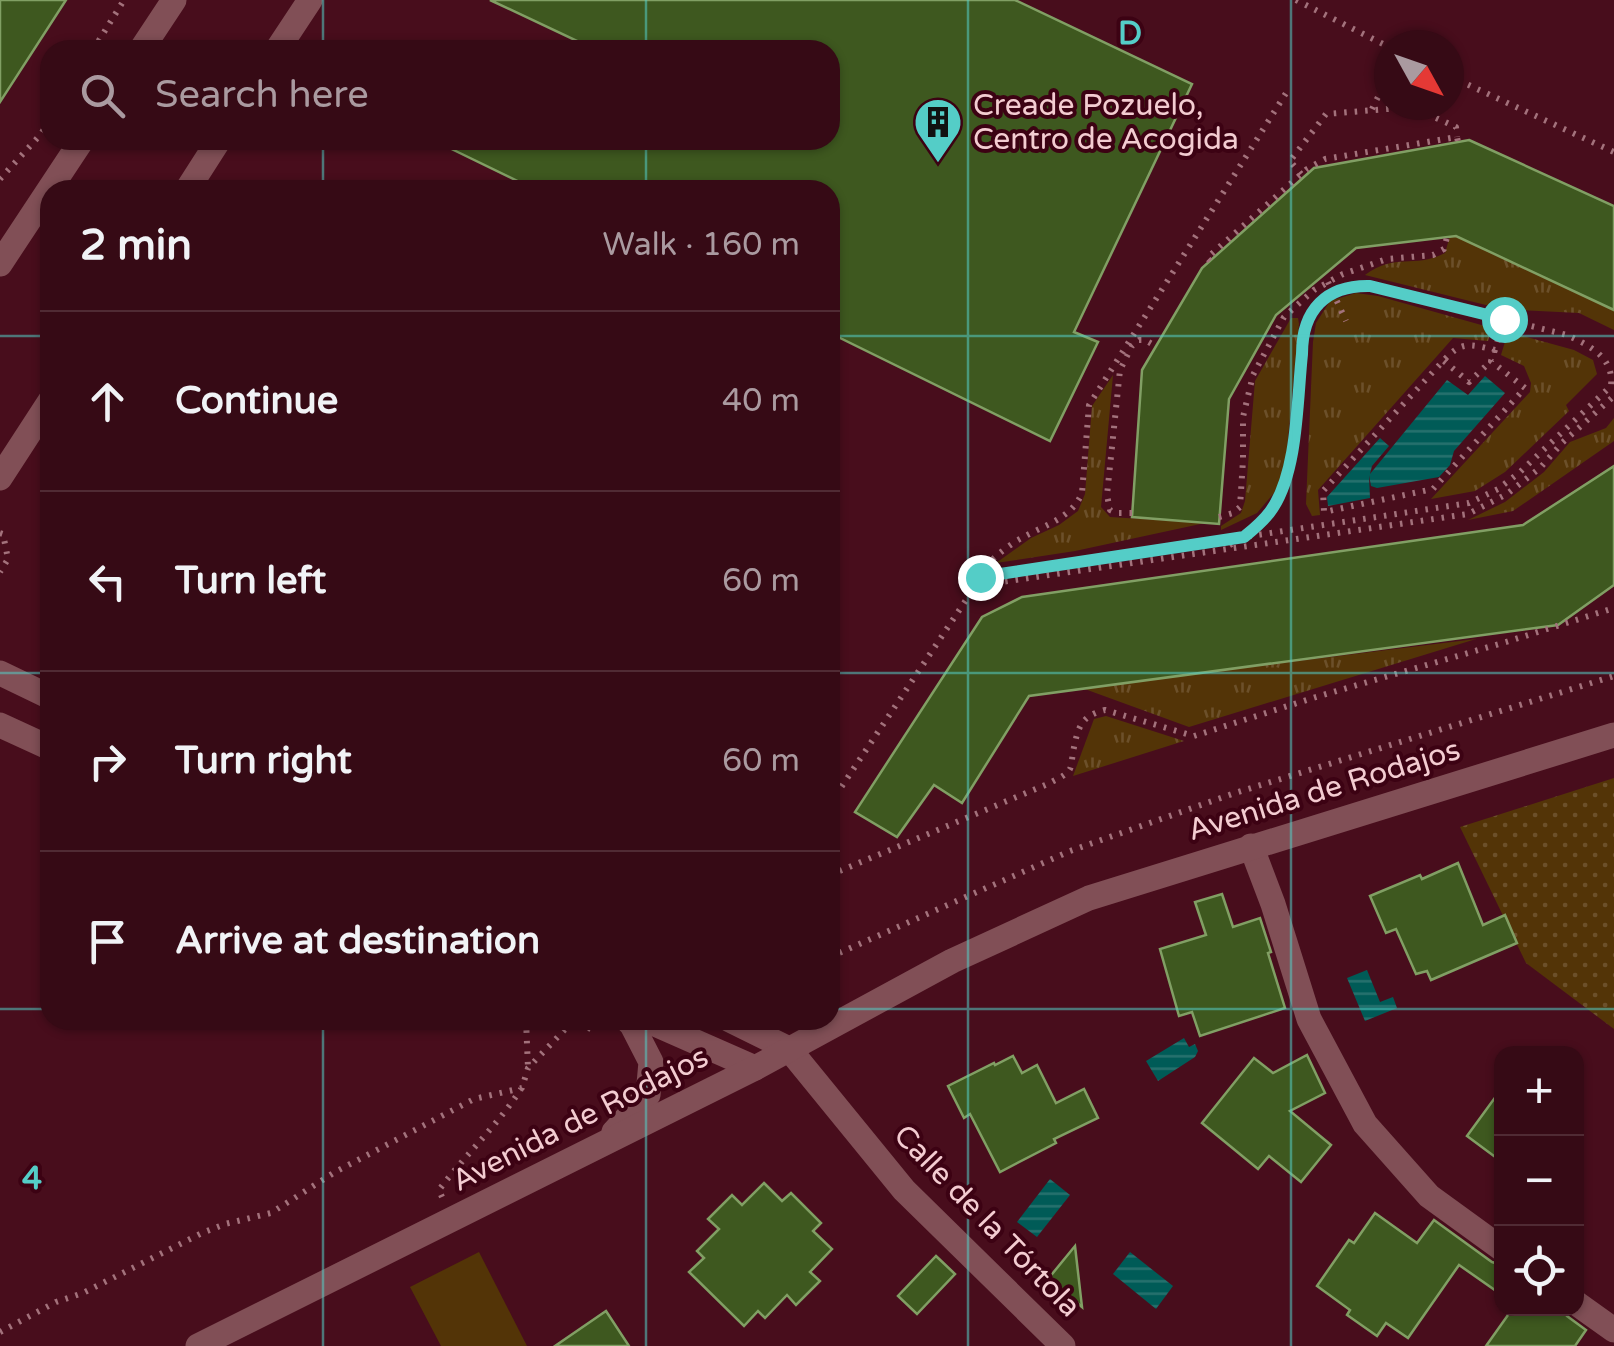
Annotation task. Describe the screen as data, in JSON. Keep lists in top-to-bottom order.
{
  "streets": {
    "street": ["Avenida de Rodajos", "Calle de la Tórtola"]
  },
  "crossings": [
    ["Avenida de Rodajos", "Calle de la Tórtola"]
  ],
  "places": {
    "building": ["Creade Pozuelo, Centro de Acogida"]
  },
  "north": "bottom right",
  "page": {
    "search": "Search here",
    "heading": ["2 min", "Walk · 160 m"],
    "list": [
      ["Continue", "40 m"],
      ["Turn left", "60 m"],
      ["Turn right", "60 m"],
      "Arrive at destination"
    ],
    "map_buttons": ["+", "−"]
  },
  "grid": {
    "columns": ["D"],
    "rows": ["4"]
  }
}
